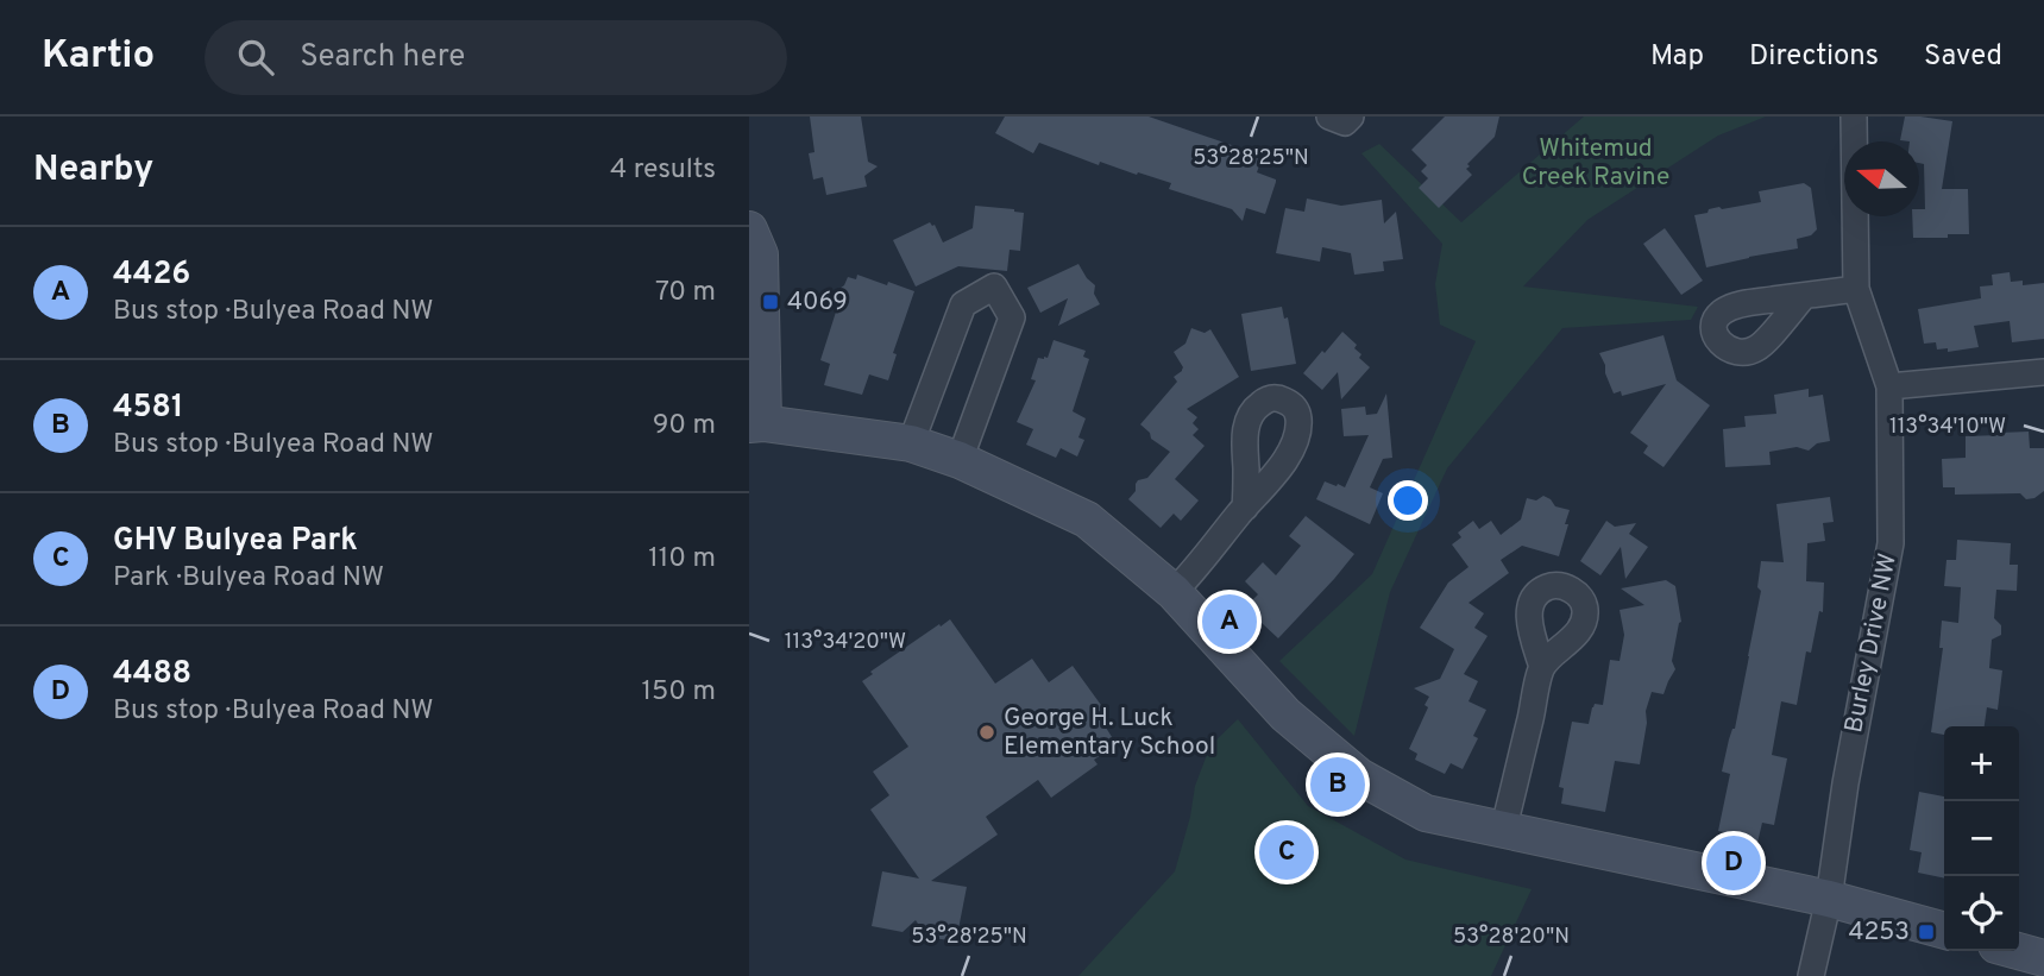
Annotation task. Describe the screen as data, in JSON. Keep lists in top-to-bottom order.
{
  "streets": {
    "street": ["Burley Drive NW"]
  },
  "parks": ["Whitemud Creek Ravine"],
  "places": {
    "transit": ["4069", "4253"],
    "other": ["George H. Luck Elementary School"]
  },
  "north": "left",
  "page": {
    "header": "Kartio",
    "search": "Search here",
    "nav": ["Map", "Directions", "Saved"],
    "heading": ["Nearby", "4 results"],
    "list": [
      {
        "mark": "A",
        "name": "4426",
        "note": "Bus stop · Bulyea Road NW",
        "value": "70 m"
      },
      {
        "mark": "B",
        "name": "4581",
        "note": "Bus stop · Bulyea Road NW",
        "value": "90 m"
      },
      {
        "mark": "C",
        "name": "GHV Bulyea Park",
        "note": "Park · Bulyea Road NW",
        "value": "110 m"
      },
      {
        "mark": "D",
        "name": "4488",
        "note": "Bus stop · Bulyea Road NW",
        "value": "150 m"
      }
    ],
    "pins": [
      "A",
      "B",
      "C",
      "D"
    ],
    "map_buttons": ["+", "−"]
  },
  "coordinates": [
    "53°28'25\"N",
    "113°34'10\"W",
    "113°34'20\"W",
    "53°28'20\"N"
  ]
}
